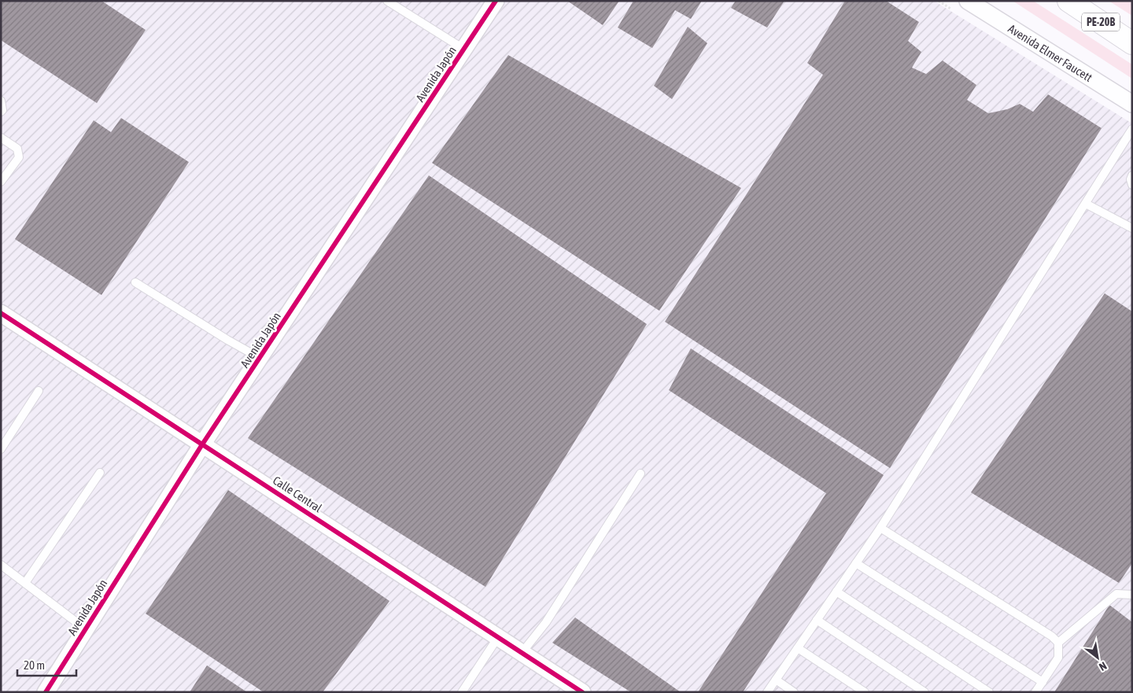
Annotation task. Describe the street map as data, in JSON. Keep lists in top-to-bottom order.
{
  "streets": {
    "highway": ["PE-20B"],
    "street": ["Avenida Elmer Faucett", "Avenida Japón", "Calle Central"]
  },
  "crossings": [
    ["Avenida Japón", "Calle Central"]
  ],
  "scale_bar": "20 m",
  "north": "bottom right"
}
